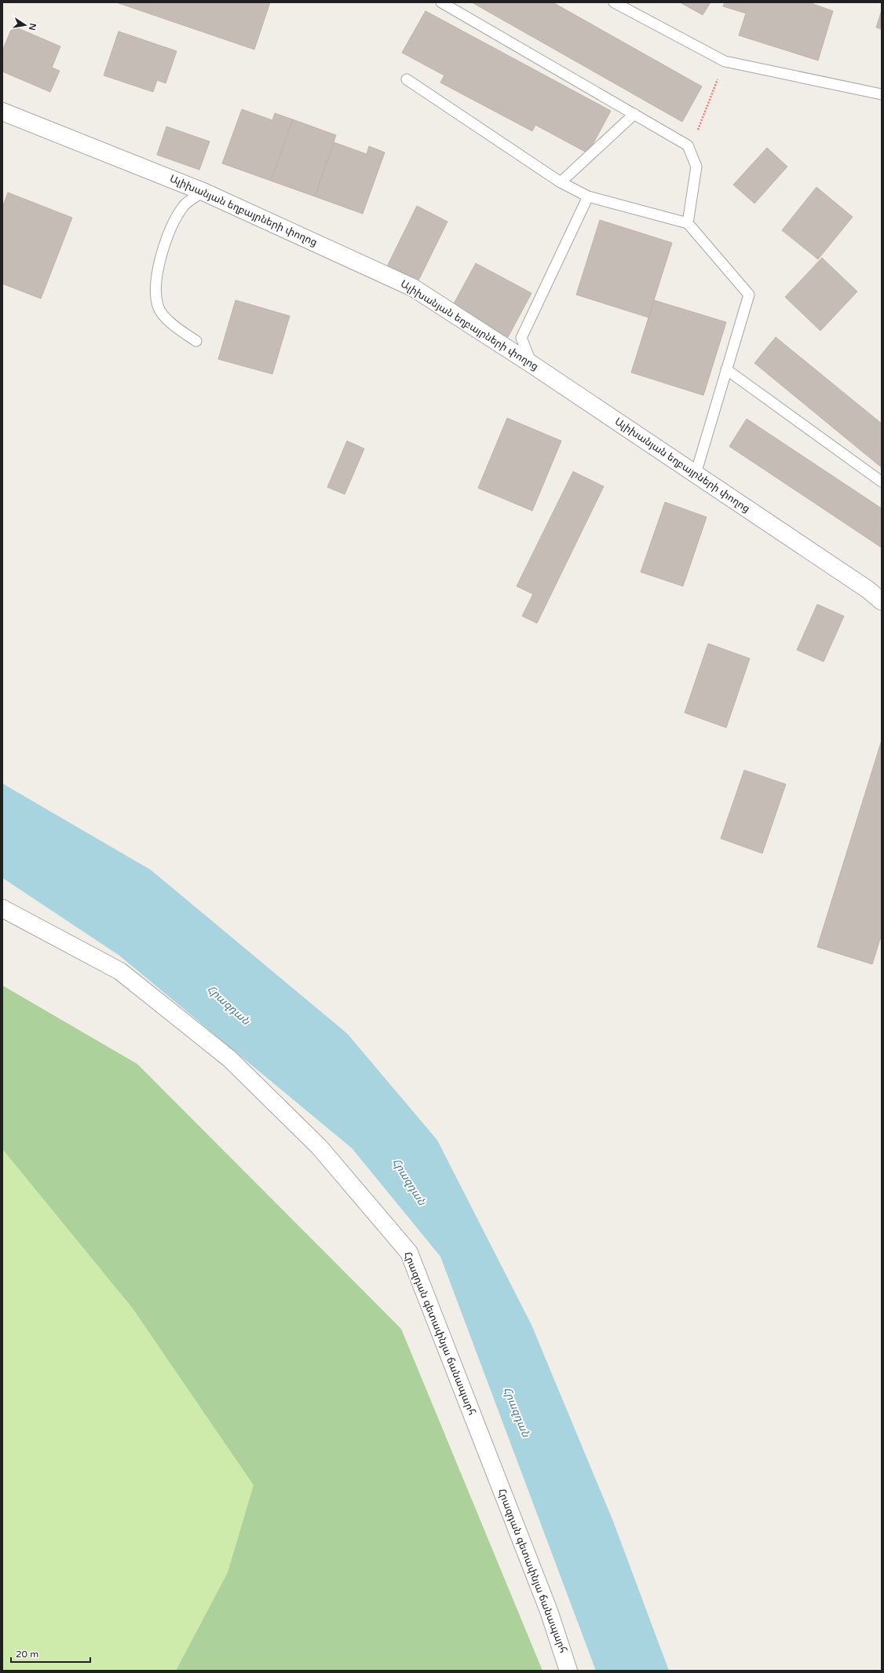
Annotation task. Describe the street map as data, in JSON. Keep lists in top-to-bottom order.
{
  "streets": {
    "street": ["Ալիխանյան եղբայրների փողոց", "Հրազդան գետափնյա ճանապարհ"]
  },
  "water": ["Հրազդան"],
  "scale_bar": "20 m",
  "north": "right"
}
